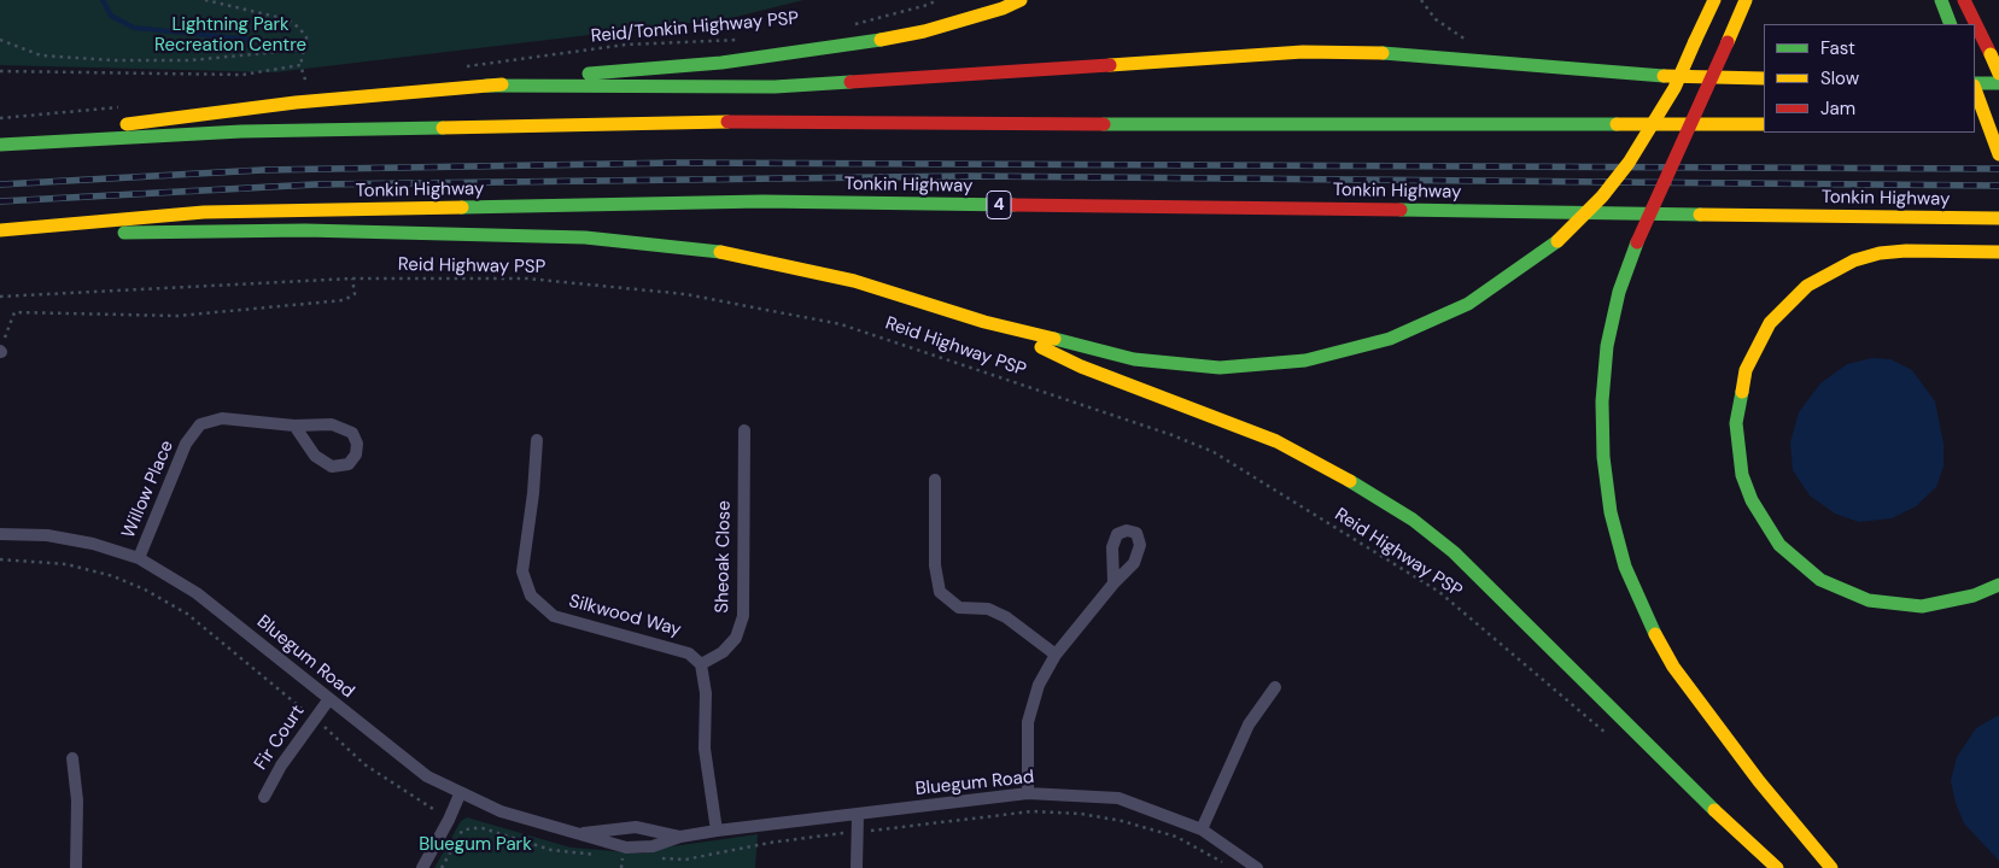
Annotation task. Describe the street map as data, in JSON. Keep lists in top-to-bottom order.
{
  "streets": {
    "highway": ["Tonkin Highway", "4"],
    "street": [
      "Willow Place",
      "Sheoak Close",
      "Silkwood Way",
      "Bluegum Road",
      "Fir Court"
    ],
    "path": ["Reid/Tonkin Highway PSP", "Reid Highway PSP"]
  },
  "crossings": [
    ["Willow Place", "Bluegum Road"],
    ["Sheoak Close", "Silkwood Way"],
    ["Bluegum Road", "Fir Court"]
  ],
  "parks": ["Lightning Park Recreation Centre", "Bluegum Park"],
  "legend": ["Fast", "Slow", "Jam"]
}
